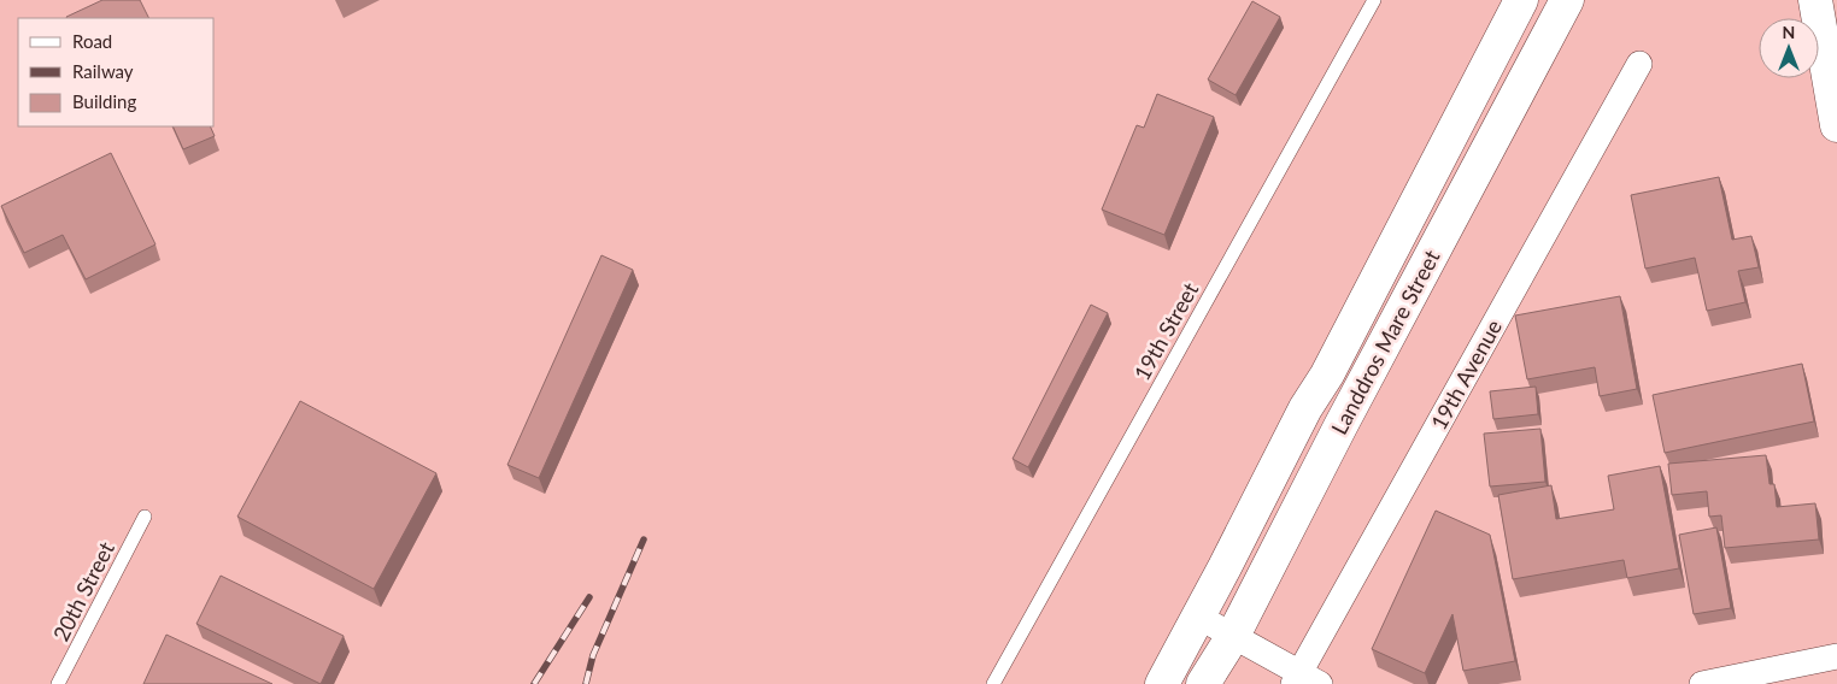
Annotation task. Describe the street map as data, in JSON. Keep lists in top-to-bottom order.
{
  "streets": {
    "main road": ["Landdros Mare Street"],
    "street": ["19th Avenue"],
    "lane": ["19th Street", "20th Street"]
  },
  "legend": ["Road", "Railway", "Building"],
  "north": "top"
}
